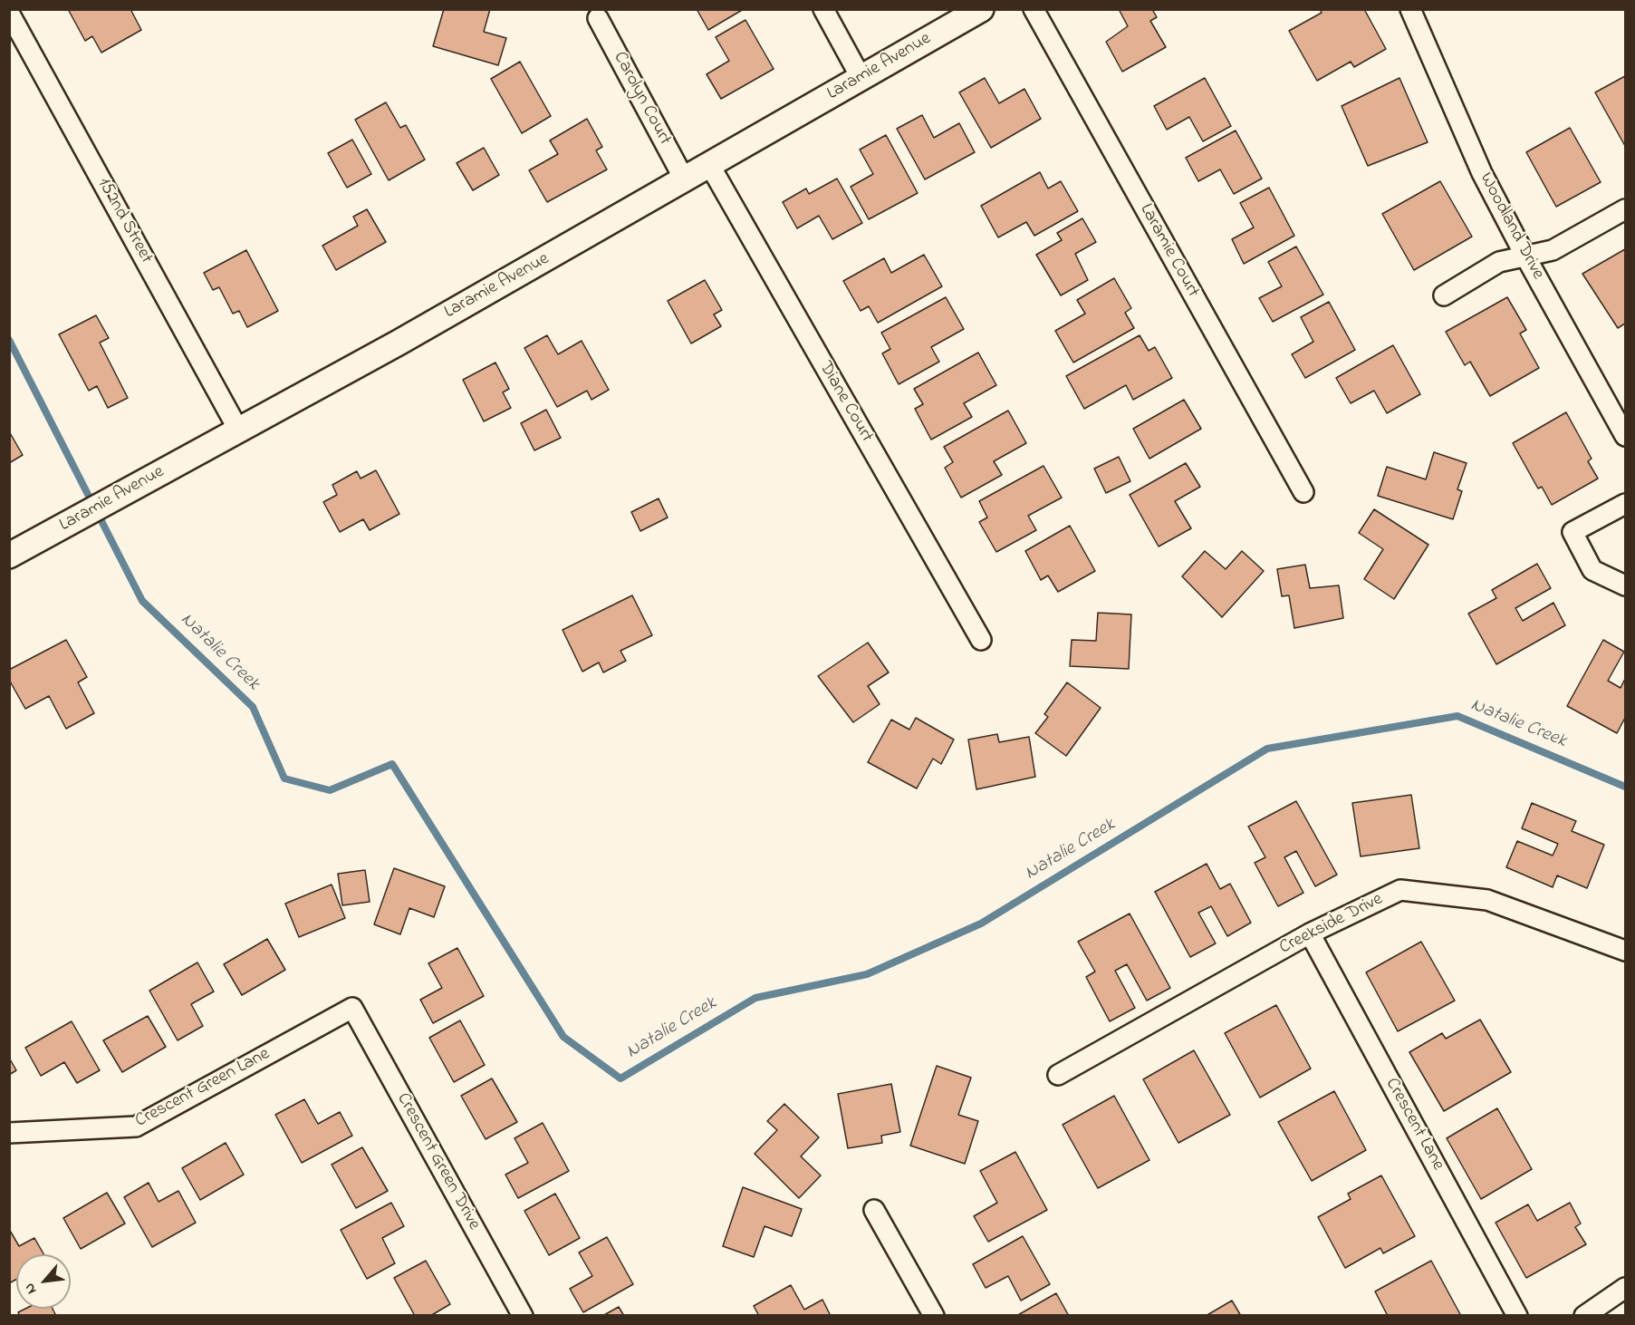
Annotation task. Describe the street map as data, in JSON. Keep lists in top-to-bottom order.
{
  "streets": {
    "street": [
      "Laramie Avenue",
      "Carolyn Court",
      "152nd Street",
      "Woodland Drive",
      "Laramie Court",
      "Diane Court",
      "Creekside Drive",
      "Crescent Green Lane",
      "Crescent Lane",
      "Crescent Green Drive"
    ]
  },
  "crossings": [
    ["Laramie Avenue", "Carolyn Court"],
    ["Laramie Avenue", "152nd Street"],
    ["Laramie Avenue", "Diane Court"],
    ["Creekside Drive", "Crescent Lane"],
    ["Crescent Green Lane", "Crescent Green Drive"]
  ],
  "water": ["Natalie Creek"],
  "north": "bottom left"
}
